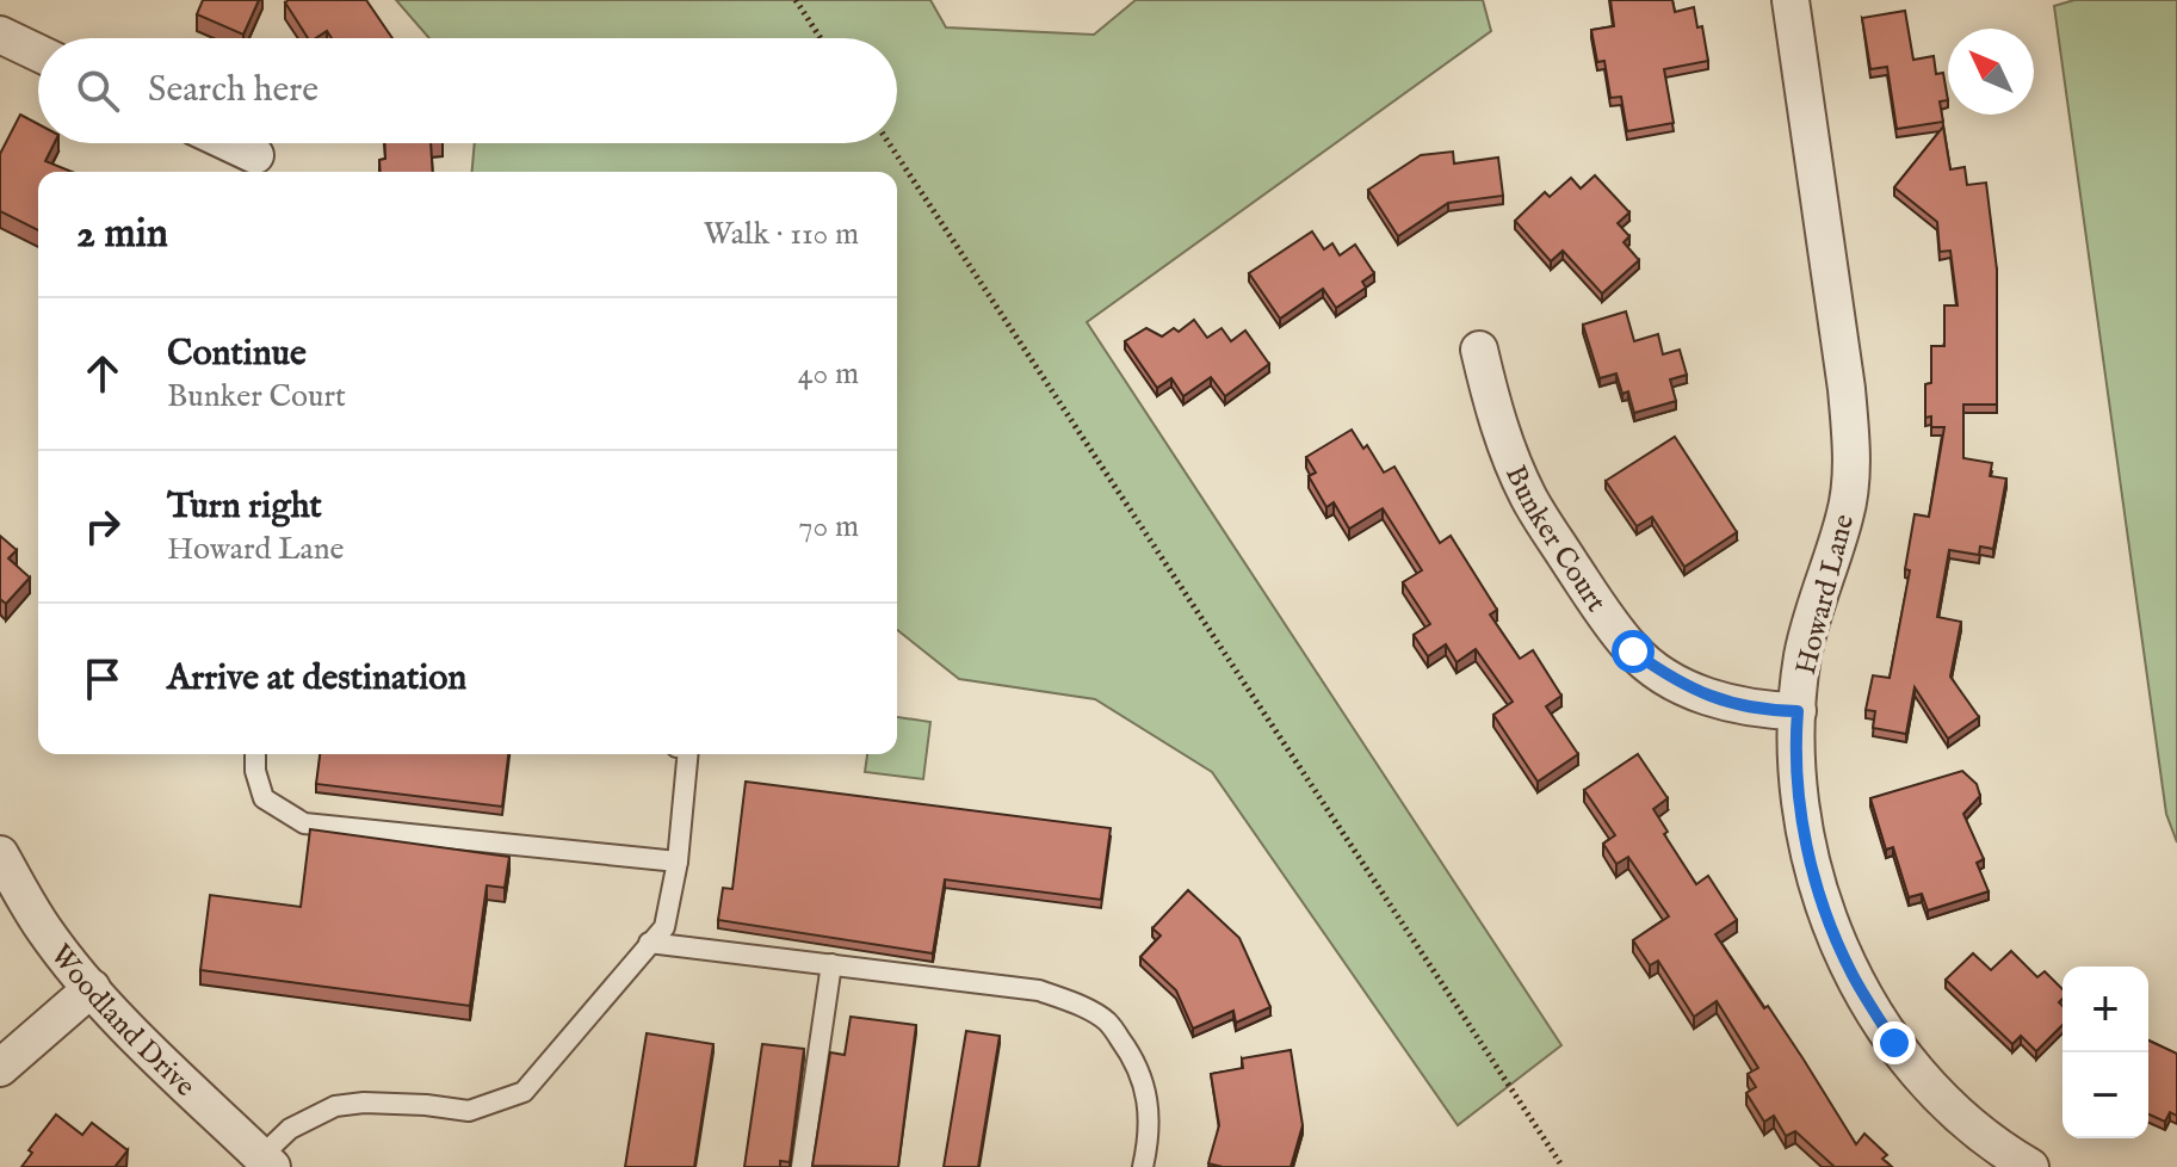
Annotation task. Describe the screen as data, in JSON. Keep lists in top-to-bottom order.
{
  "streets": {
    "street": ["Bunker Court", "Howard Lane", "Woodland Drive"]
  },
  "crossings": [
    ["Bunker Court", "Howard Lane"]
  ],
  "north": "top left",
  "page": {
    "search": "Search here",
    "heading": ["2 min", "Walk · 110 m"],
    "list": [
      ["Continue", "Bunker Court", "40 m"],
      ["Turn right", "Howard Lane", "70 m"],
      "Arrive at destination"
    ],
    "map_buttons": ["+", "−"]
  }
}
